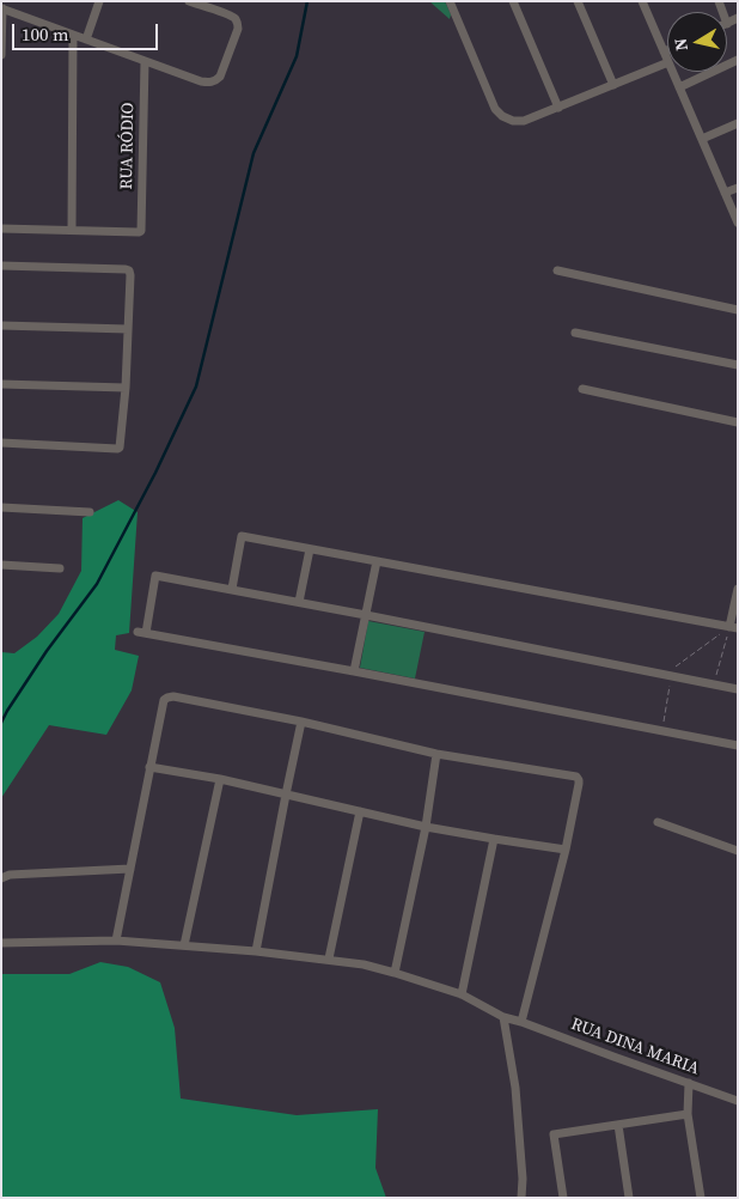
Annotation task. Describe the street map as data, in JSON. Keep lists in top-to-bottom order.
{
  "streets": {
    "street": ["RUA RÓDIO", "RUA DINA MARIA"]
  },
  "scale_bar": "100 m",
  "north": "left"
}
